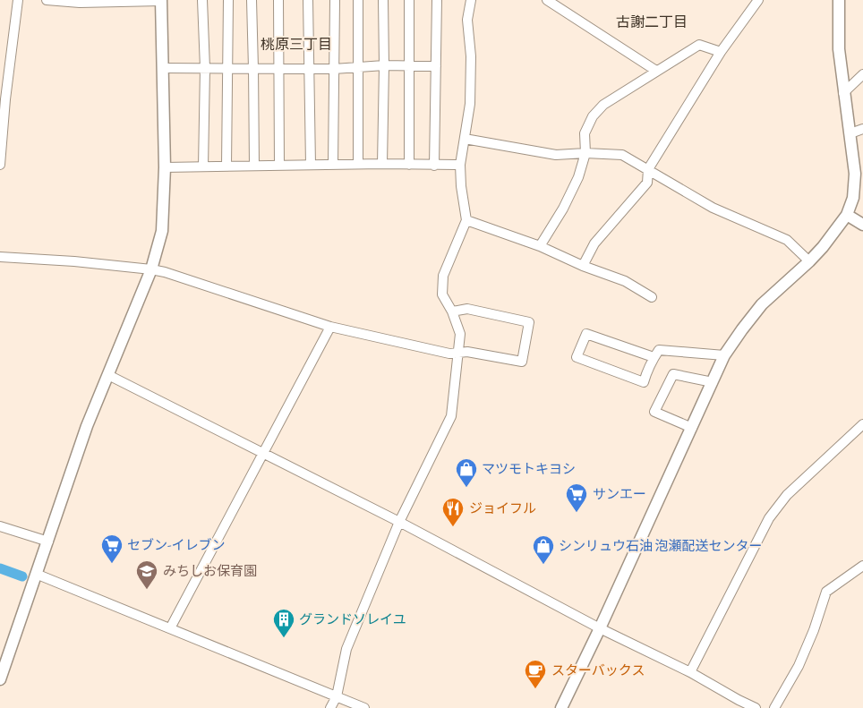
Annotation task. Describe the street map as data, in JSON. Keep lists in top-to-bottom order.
{
  "districts": ["古謝二丁目", "桃原三丁目"],
  "places": {
    "shop": ["マツモトキヨシ", "シンリュウ石油 泡瀬配送センター"],
    "supermarket": ["サンエー", "セブン-イレブン"],
    "restaurant": ["ジョイフル"],
    "school or university": ["みちしお保育園"],
    "building": ["グランドソレイユ"],
    "cafe": ["スターバックス"]
  }
}
